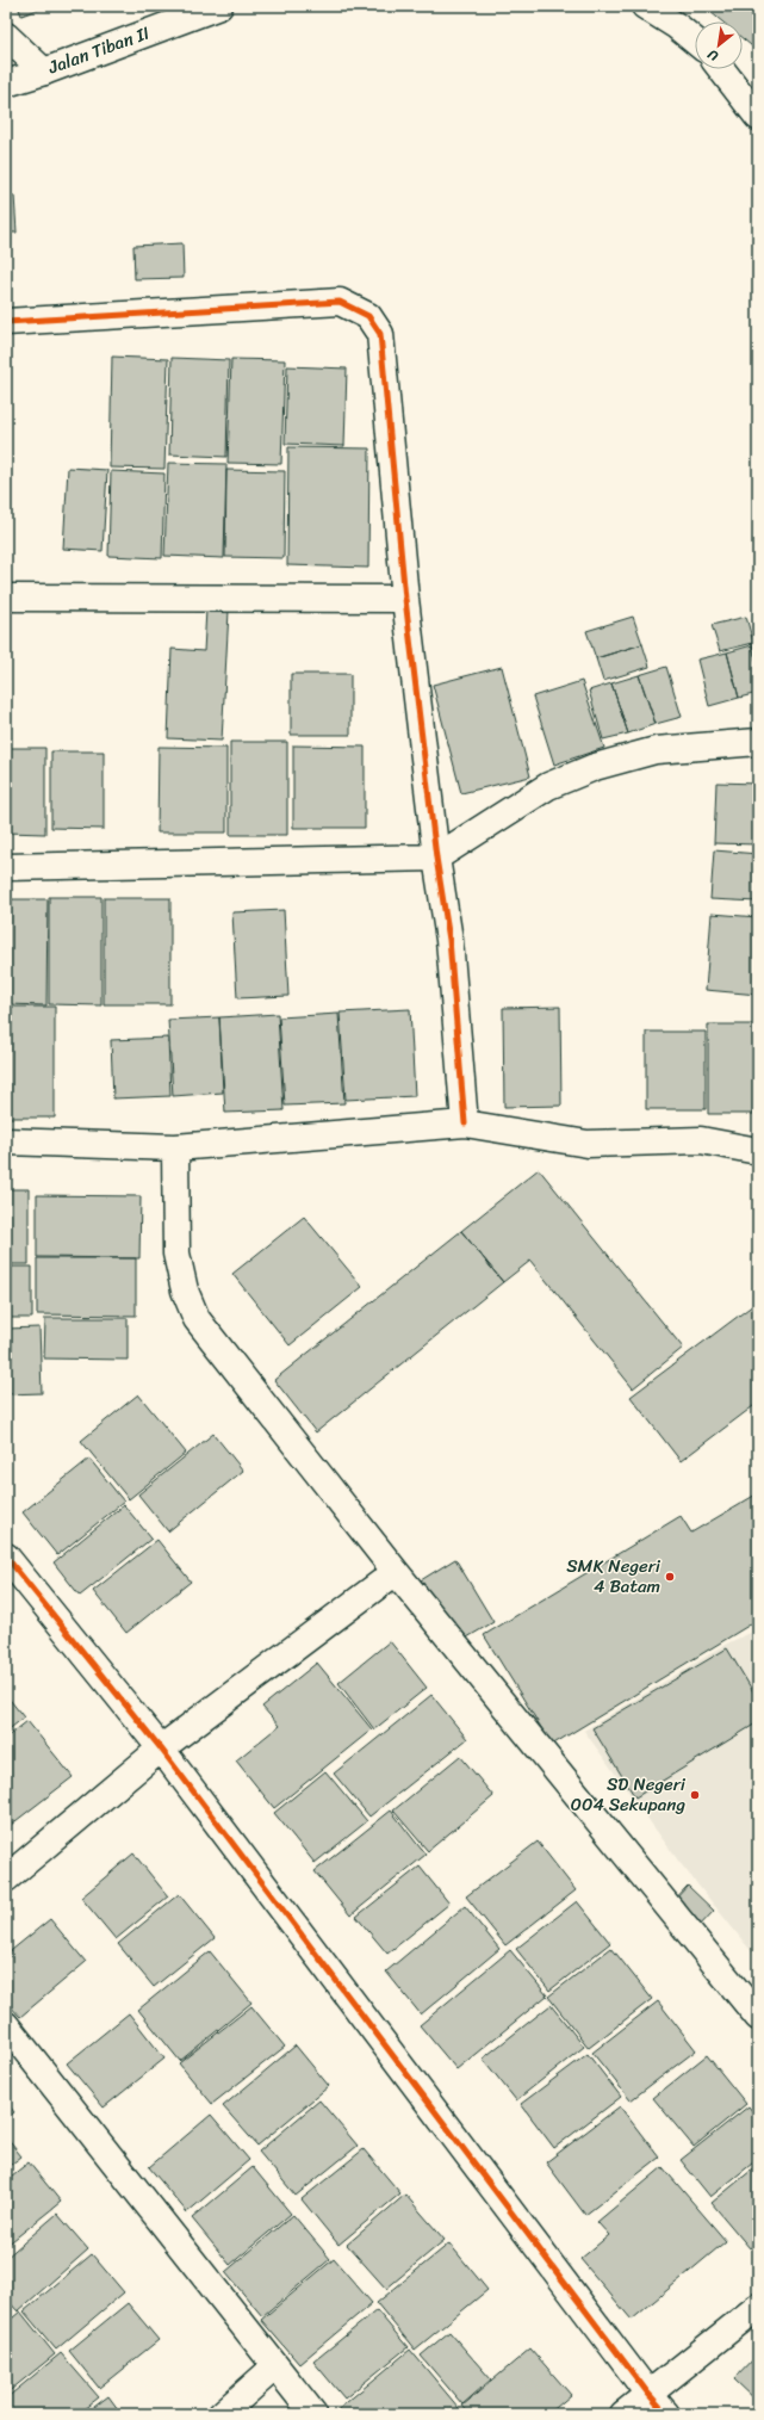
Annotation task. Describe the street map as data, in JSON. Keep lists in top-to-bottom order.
{
  "streets": {
    "street": ["Jalan Tiban II"]
  },
  "places": ["SMK Negeri 4 Batam", "SD Negeri 004 Sekupang"],
  "north": "bottom left"
}
